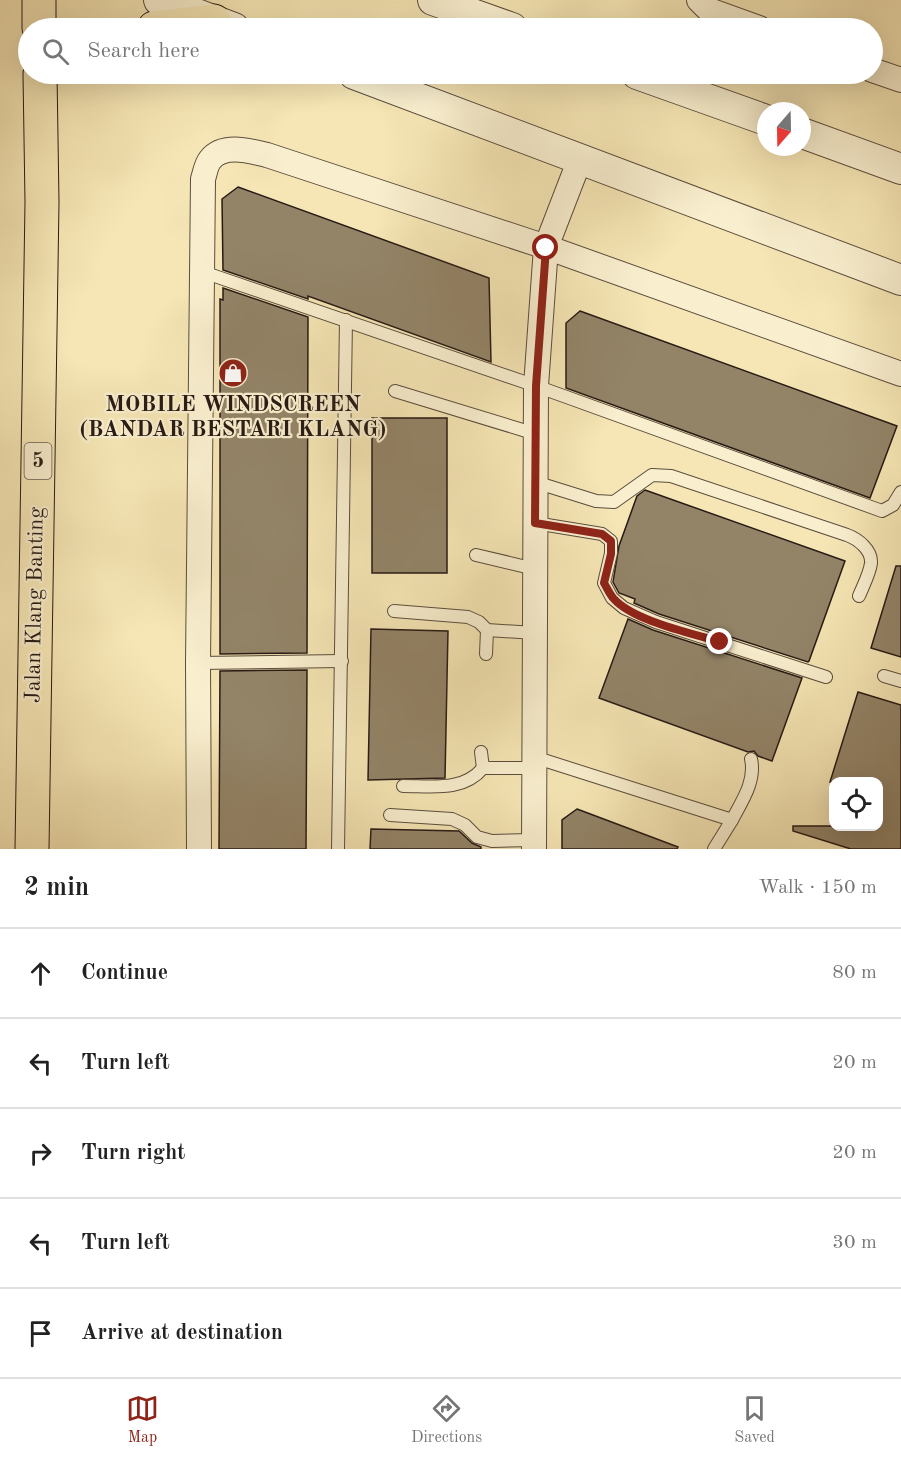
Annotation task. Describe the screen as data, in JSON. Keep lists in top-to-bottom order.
{
  "streets": {
    "highway": ["5", "Jalan Klang Banting"]
  },
  "places": {
    "shop": ["MOBILE WINDSCREEN (BANDAR BESTARI KLANG)"]
  },
  "north": "bottom",
  "page": {
    "search": "Search here",
    "heading": ["2 min", "Walk · 150 m"],
    "list": [
      ["Continue", "80 m"],
      ["Turn left", "20 m"],
      ["Turn right", "20 m"],
      ["Turn left", "30 m"],
      "Arrive at destination"
    ],
    "nav": ["Map", "Directions", "Saved"]
  }
}
